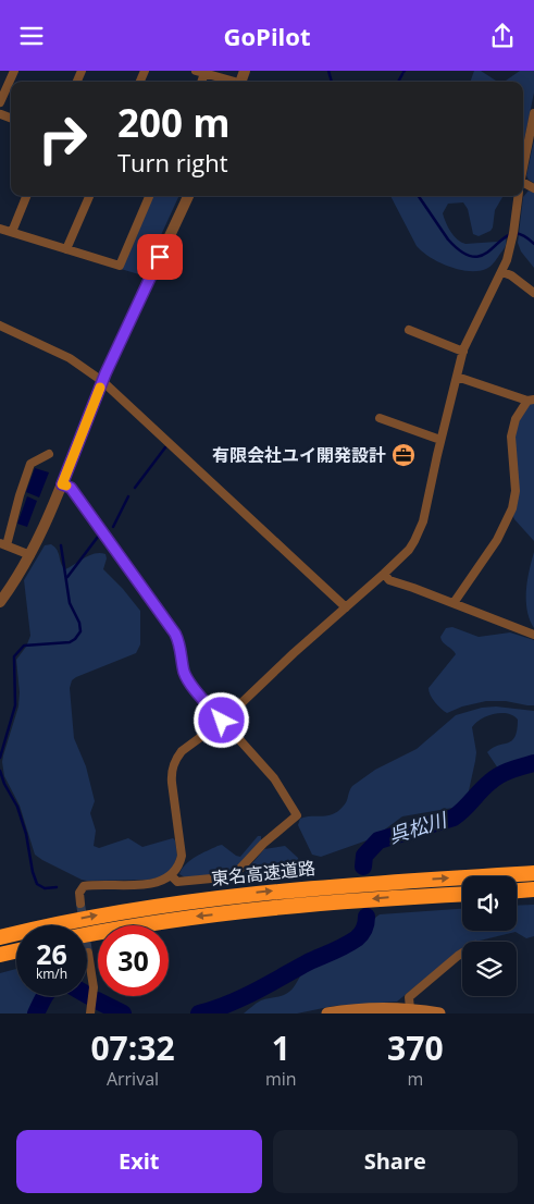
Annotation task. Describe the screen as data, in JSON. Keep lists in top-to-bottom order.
{
  "streets": {
    "highway": ["東名高速道路"]
  },
  "water": ["呉松川"],
  "places": {
    "office": ["有限会社ユイ開発設計"]
  },
  "page": {
    "header": "GoPilot",
    "turn": ["200 m", "Turn right"],
    "speed": "26 km/h",
    "limit": "30",
    "eta": [
      "07:32",
      "Arrival",
      "1",
      "min",
      "370",
      "m"
    ],
    "buttons": ["Exit", "Share"]
  }
}
